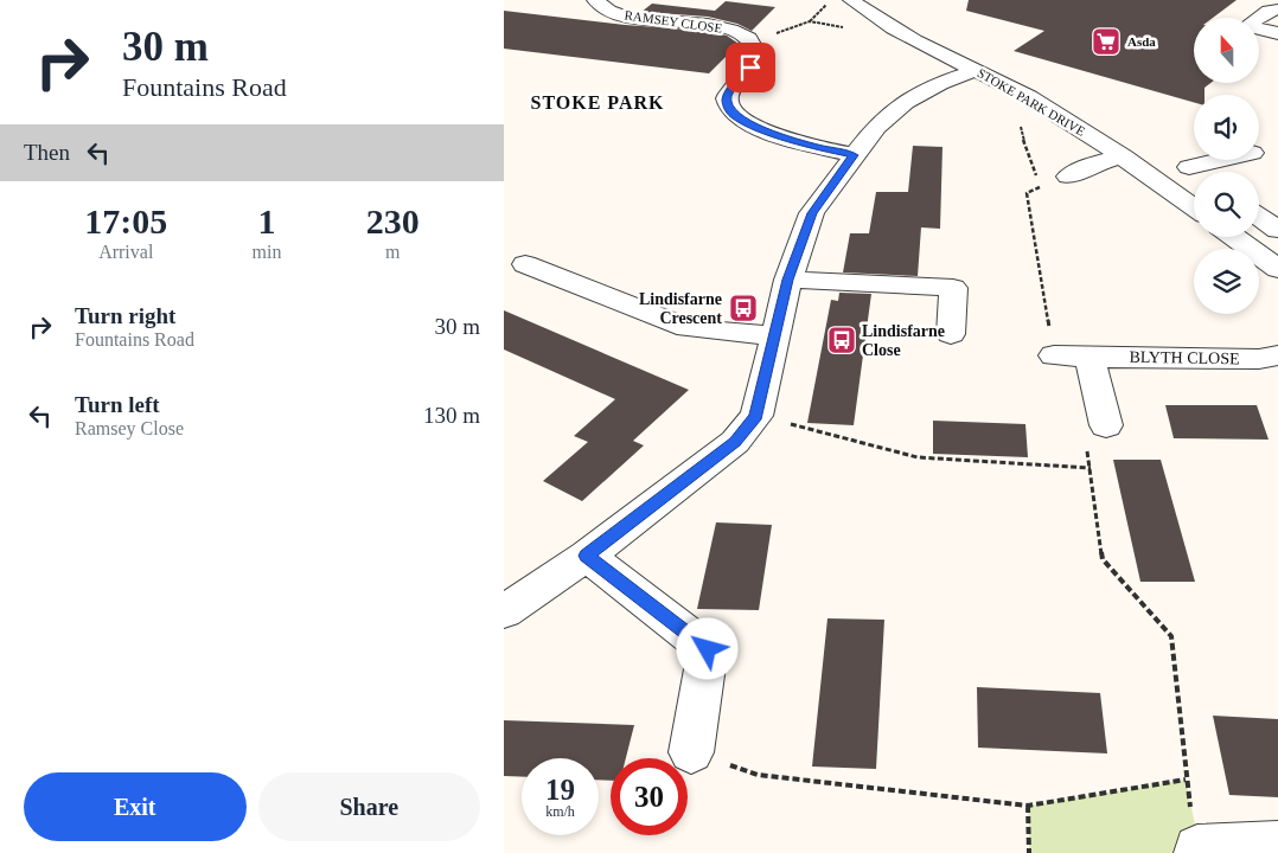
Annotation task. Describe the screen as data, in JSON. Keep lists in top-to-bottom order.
{
  "streets": {
    "street": ["RAMSEY CLOSE", "STOKE PARK DRIVE", "BLYTH CLOSE"]
  },
  "districts": ["STOKE PARK"],
  "places": {
    "supermarket": ["Asda"],
    "bus stop": ["Lindisfarne Crescent", "Lindisfarne Close"]
  },
  "north": "top",
  "page": {
    "turn": ["30 m", "Fountains Road"],
    "then": "Then",
    "eta": [
      "17:05",
      "Arrival",
      "1",
      "min",
      "230",
      "m"
    ],
    "list": [
      {
        "name": "Turn right",
        "note": "Fountains Road",
        "value": "30 m"
      },
      {
        "name": "Turn left",
        "note": "Ramsey Close",
        "value": "130 m"
      }
    ],
    "speed": "19 km/h",
    "limit": "30",
    "buttons": ["Exit", "Share"]
  }
}
